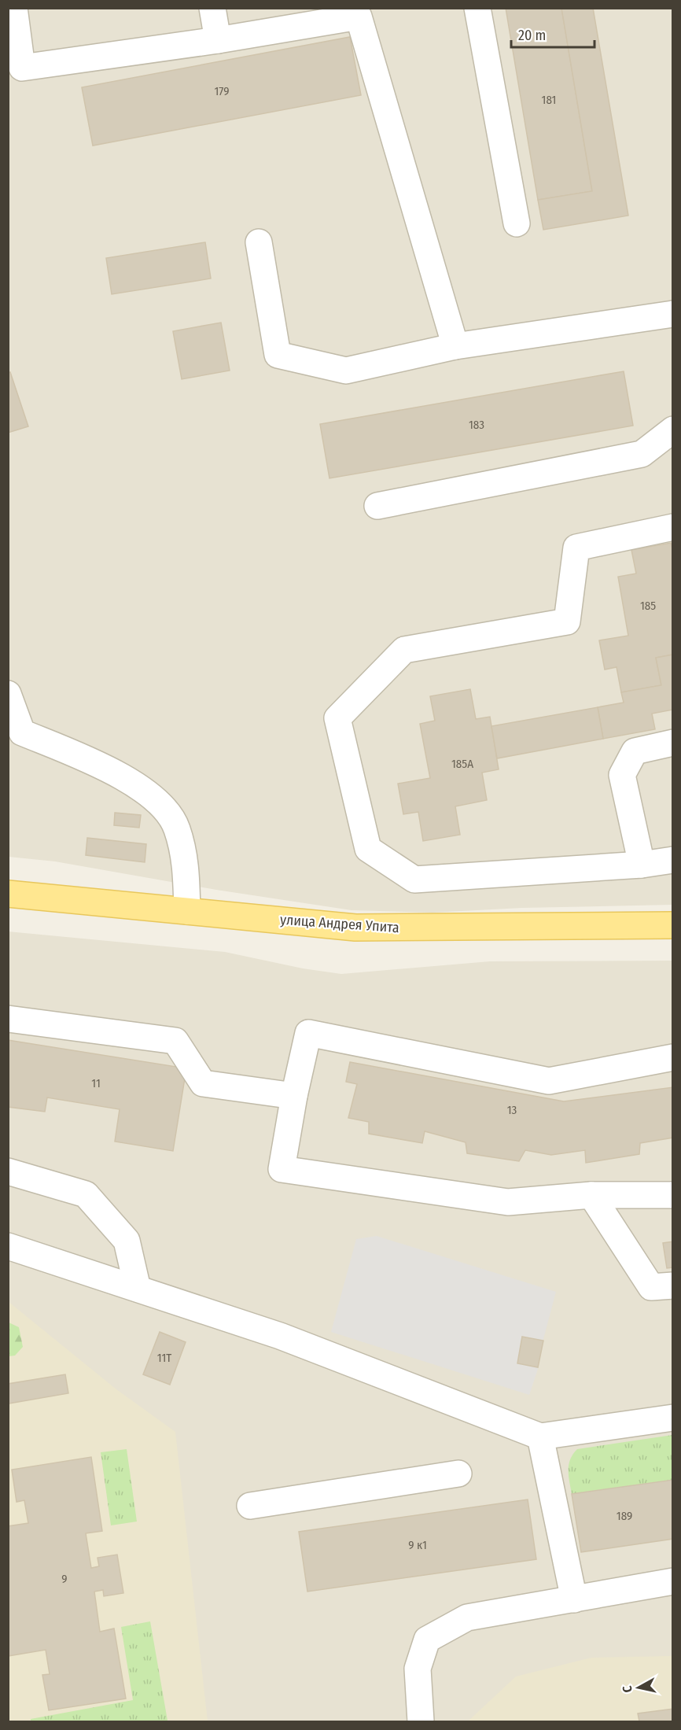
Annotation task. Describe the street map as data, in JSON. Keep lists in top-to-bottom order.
{
  "streets": {
    "main road": ["улица Андрея Упита"]
  },
  "house_numbers": [
    "179",
    "181",
    "183",
    "185",
    "185А",
    "11",
    "13",
    "11Т",
    "189",
    "9 к1",
    "9"
  ],
  "scale_bar": "20 m",
  "north": "left"
}
